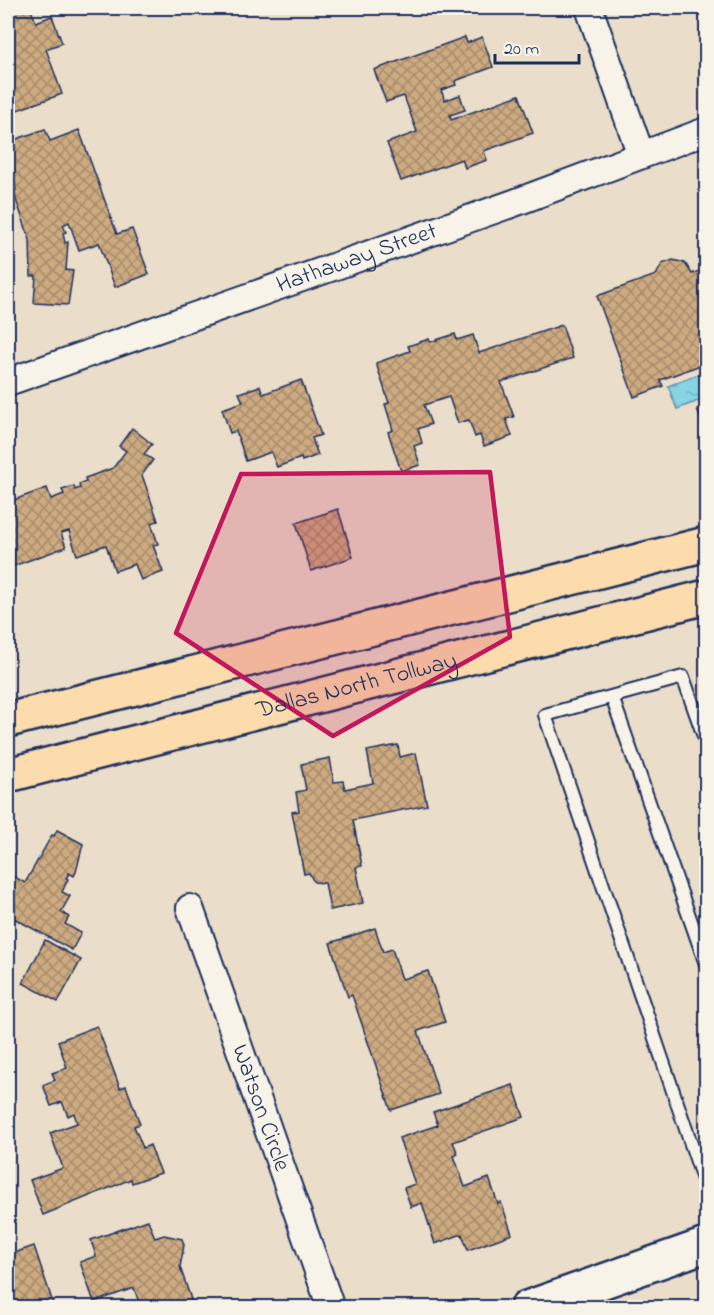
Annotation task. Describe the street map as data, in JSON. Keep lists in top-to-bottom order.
{
  "streets": {
    "highway": ["Dallas North Tollway"],
    "street": ["Hathaway Street", "Watson Circle"]
  },
  "scale_bar": "20 m"
}
